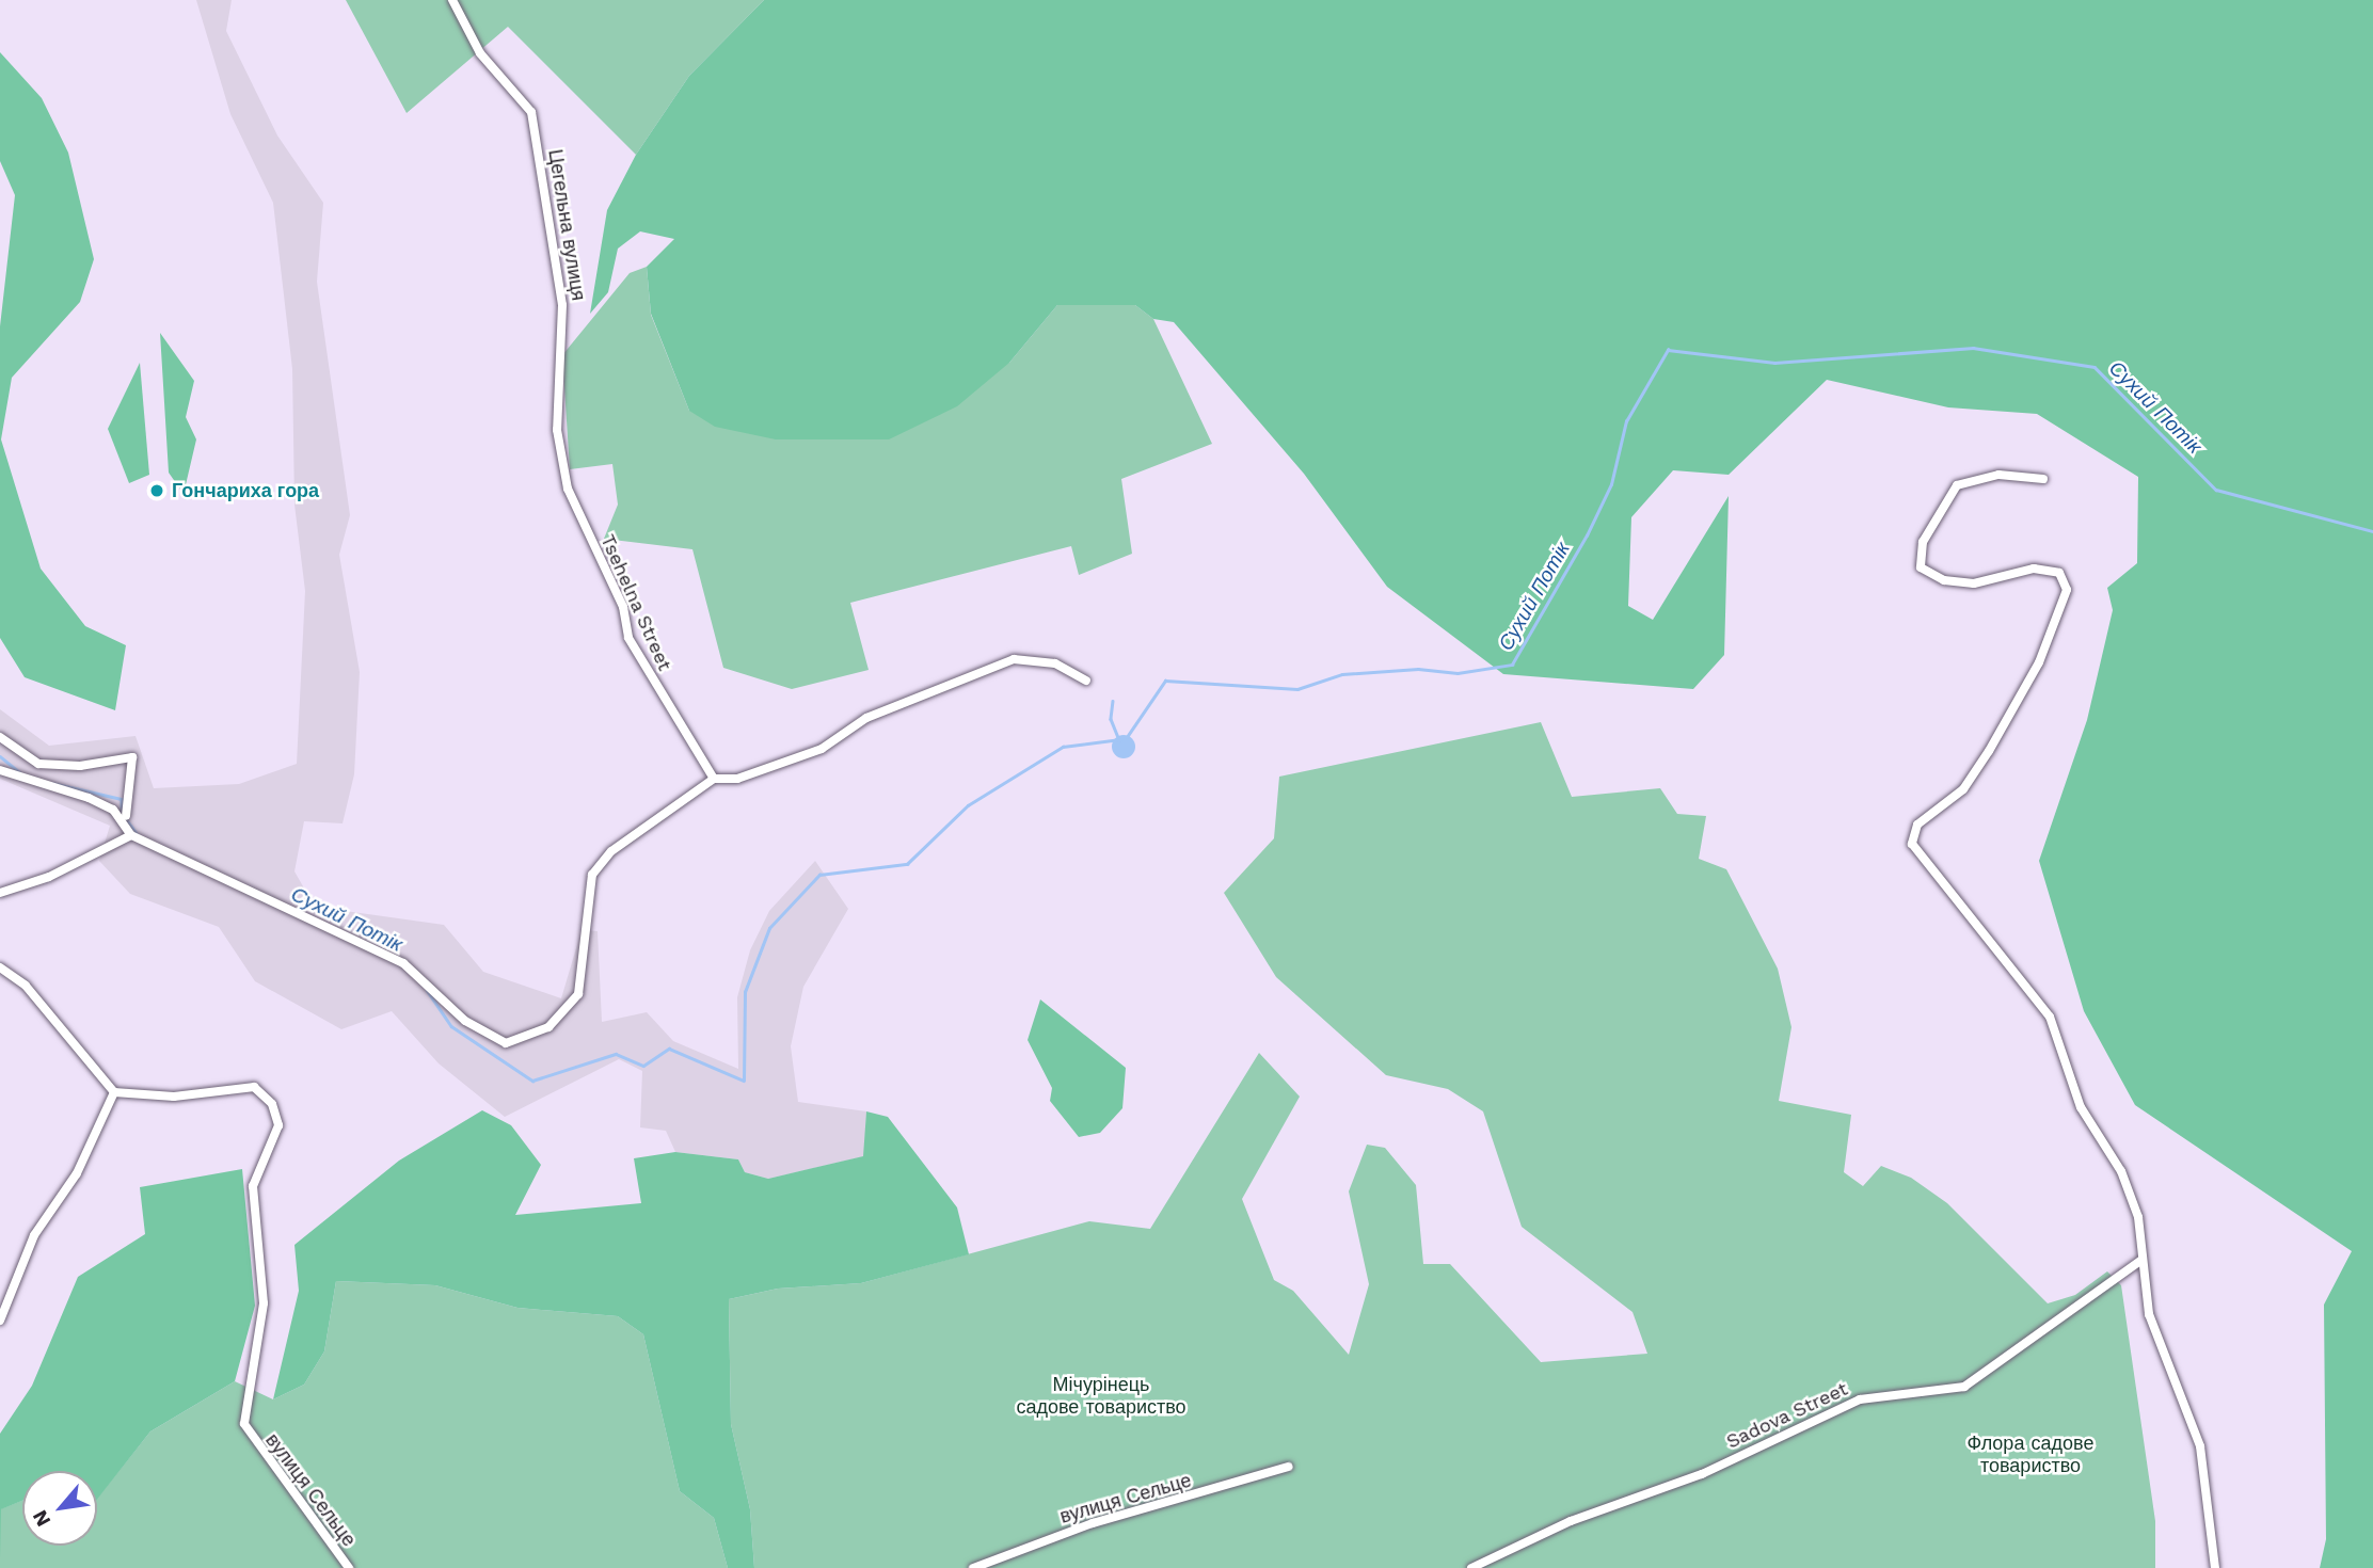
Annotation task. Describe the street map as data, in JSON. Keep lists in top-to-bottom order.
{
  "streets": {
    "street": ["Tsehelna Street", "Sadova Street", "вулиця Сельце"]
  },
  "water": ["Сухий Потік"],
  "parks": ["Мічурінець садове товариство", "Флора садове товариство"],
  "places": ["Гончариха гора"],
  "north": "bottom left"
}
